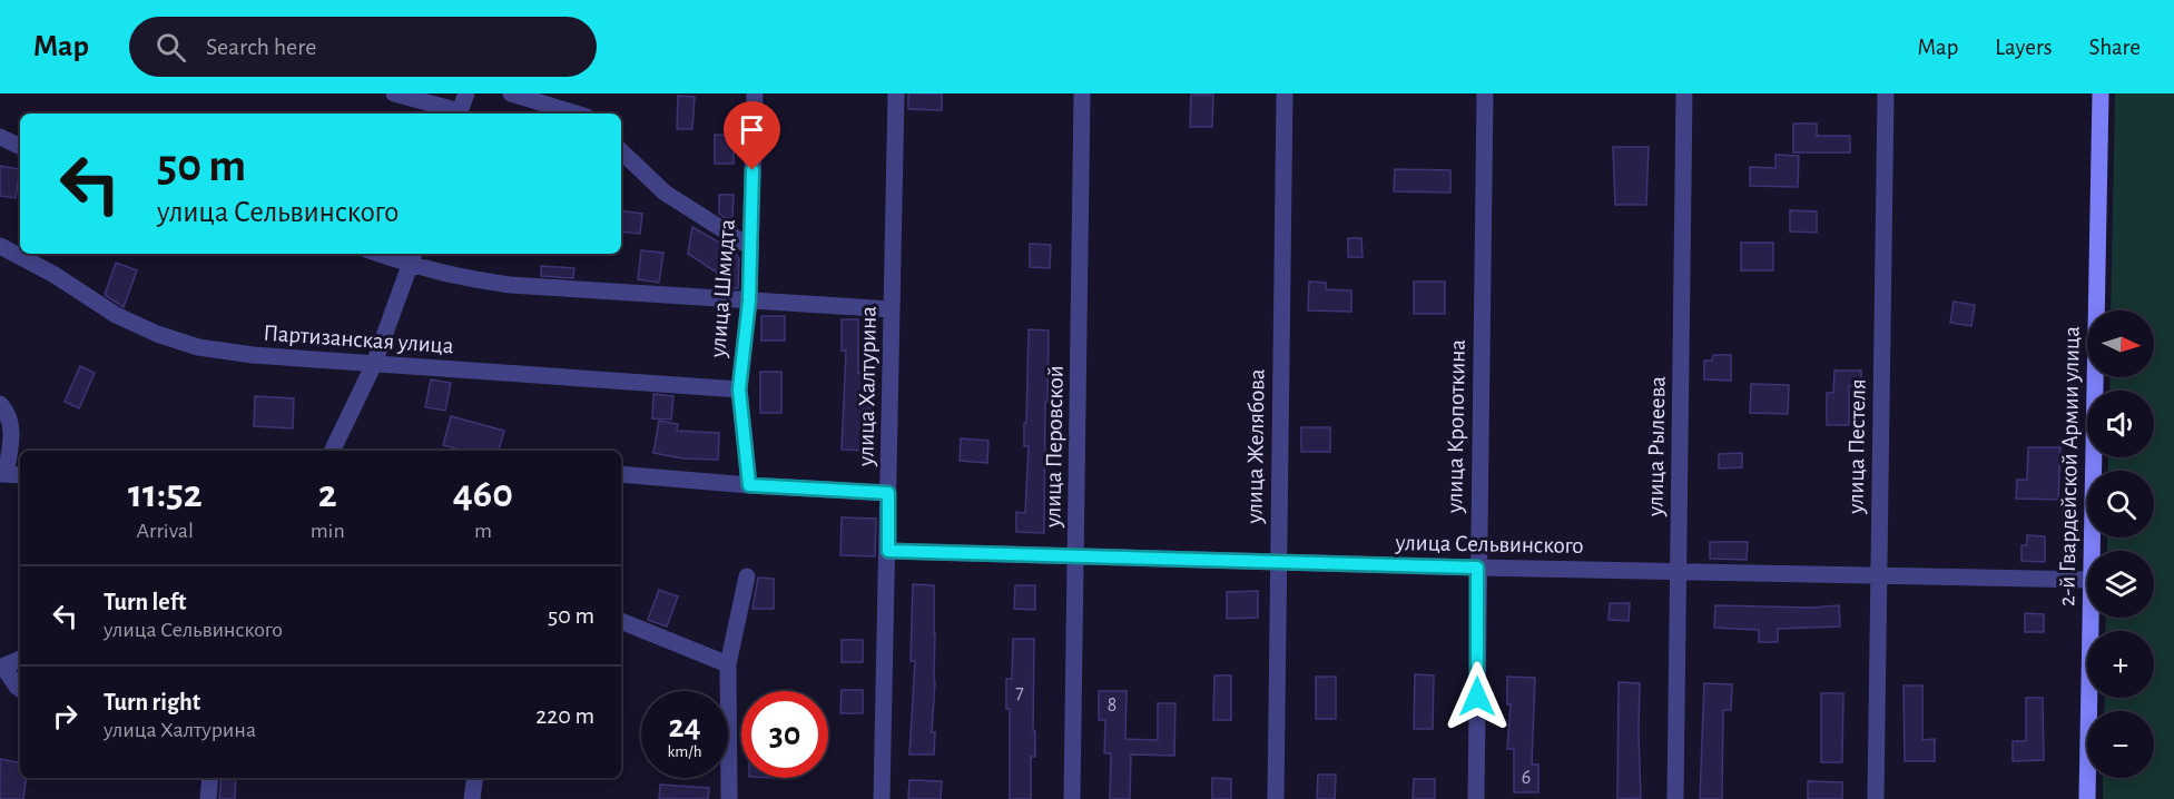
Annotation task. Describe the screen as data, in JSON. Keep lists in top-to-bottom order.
{
  "streets": {
    "main road": ["2-й Гвардейской Армии улица"],
    "street": [
      "улица Шмидта",
      "Партизанская улица",
      "улица Халтурина",
      "улица Кропоткина",
      "улица Перовской",
      "улица Желябова",
      "улица Рылеева",
      "улица Пестеля",
      "улица Сельвинского"
    ]
  },
  "crossings": [
    ["улица Шмидта", "Партизанская улица"],
    ["улица Халтурина", "улица Сельвинского"],
    ["улица Кропоткина", "улица Сельвинского"],
    ["улица Перовской", "улица Сельвинского"],
    ["улица Желябова", "улица Сельвинского"],
    ["улица Рылеева", "улица Сельвинского"],
    ["улица Пестеля", "улица Сельвинского"]
  ],
  "house_numbers": ["7", "8", "6"],
  "north": "right",
  "page": {
    "header": "Map",
    "search": "Search here",
    "nav": ["Map", "Layers", "Share"],
    "turn": ["50 m", "улица Сельвинского"],
    "map_buttons": ["+", "−"],
    "eta": [
      "11:52",
      "Arrival",
      "2",
      "min",
      "460",
      "m"
    ],
    "list": [
      {
        "name": "Turn left",
        "note": "улица Сельвинского",
        "value": "50 m"
      },
      {
        "name": "Turn right",
        "note": "улица Халтурина",
        "value": "220 m"
      }
    ],
    "speed": "24 km/h",
    "limit": "30"
  }
}
